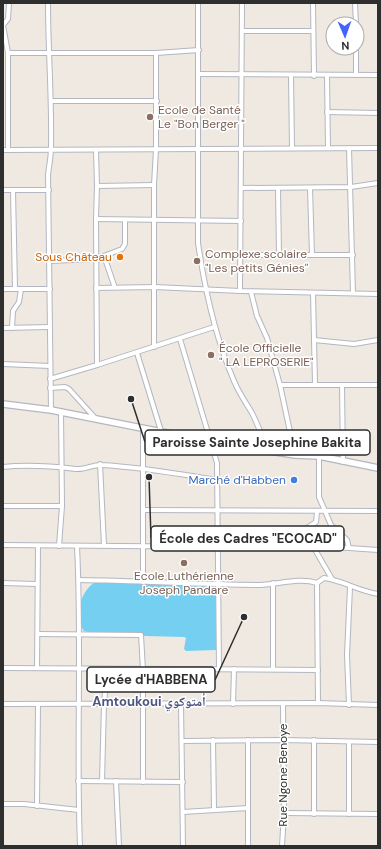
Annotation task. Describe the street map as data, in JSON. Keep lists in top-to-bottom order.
{
  "streets": {
    "street": ["Rue Ngone Benoye"]
  },
  "districts": ["Amtoukoui أمتوكوي"],
  "places": [
    "Ecole de Santé Le \"Bon Berger \"",
    "Sous Château",
    "Complexe scolaire \"Les petits Génies\"",
    "École Officielle \" LA LEPROSERIE\"",
    "Paroisse Sainte Josephine Bakita",
    "École des Cadres \"ECOCAD\"",
    "Marché d'Habben",
    "Ecole Luthérienne Joseph Pandare",
    "Lycée d'HABBENA"
  ],
  "north": "bottom"
}
